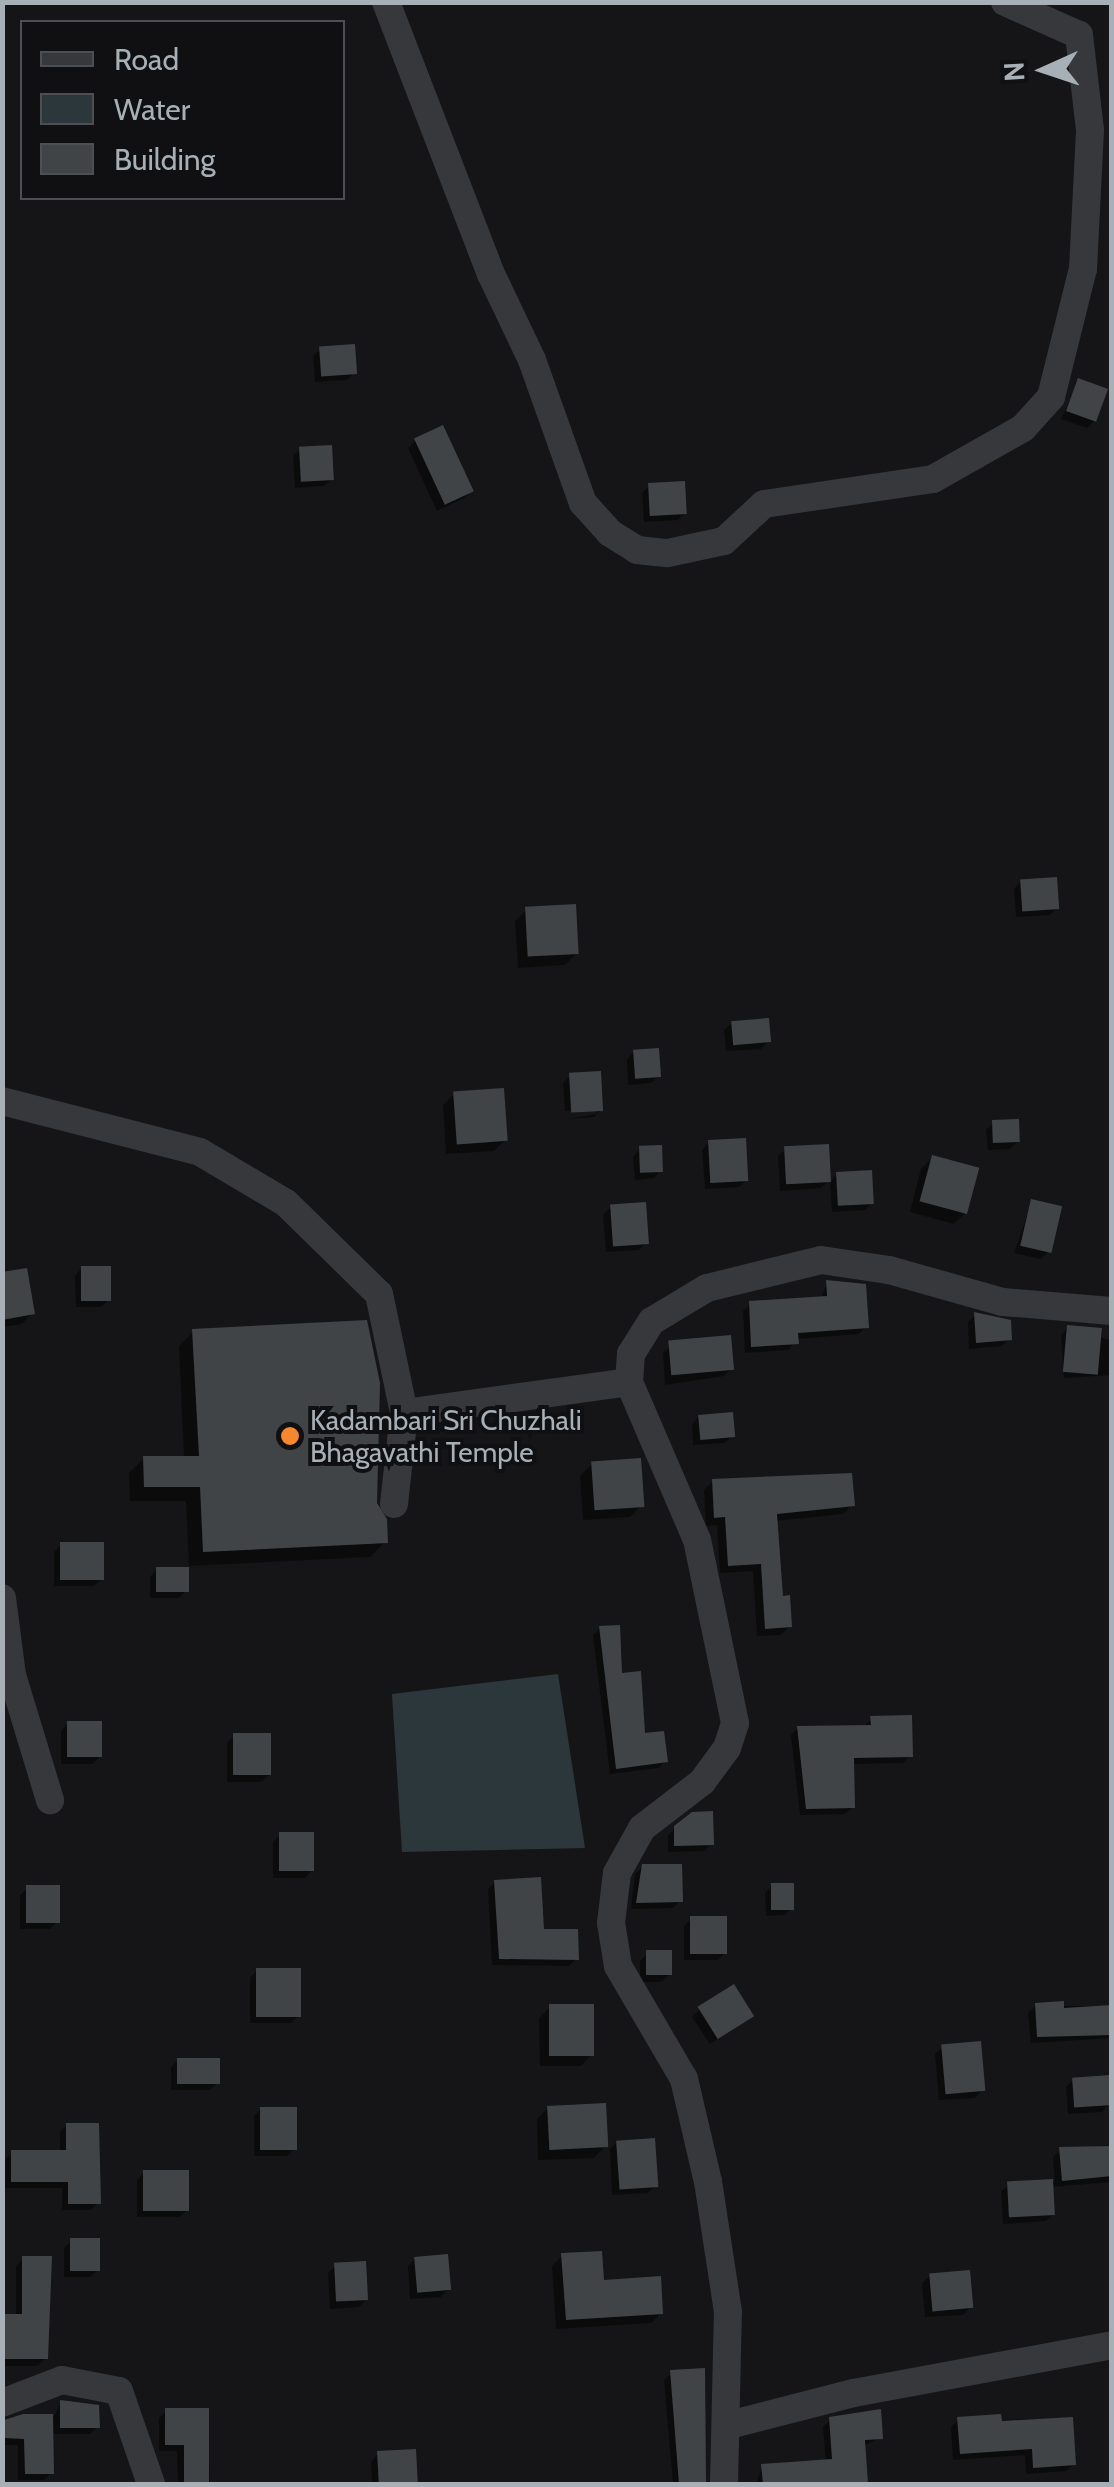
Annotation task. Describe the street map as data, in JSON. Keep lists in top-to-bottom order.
{
  "places": ["Kadambari Sri Chuzhali Bhagavathi Temple"],
  "legend": ["Road", "Water", "Building"],
  "north": "left"
}
